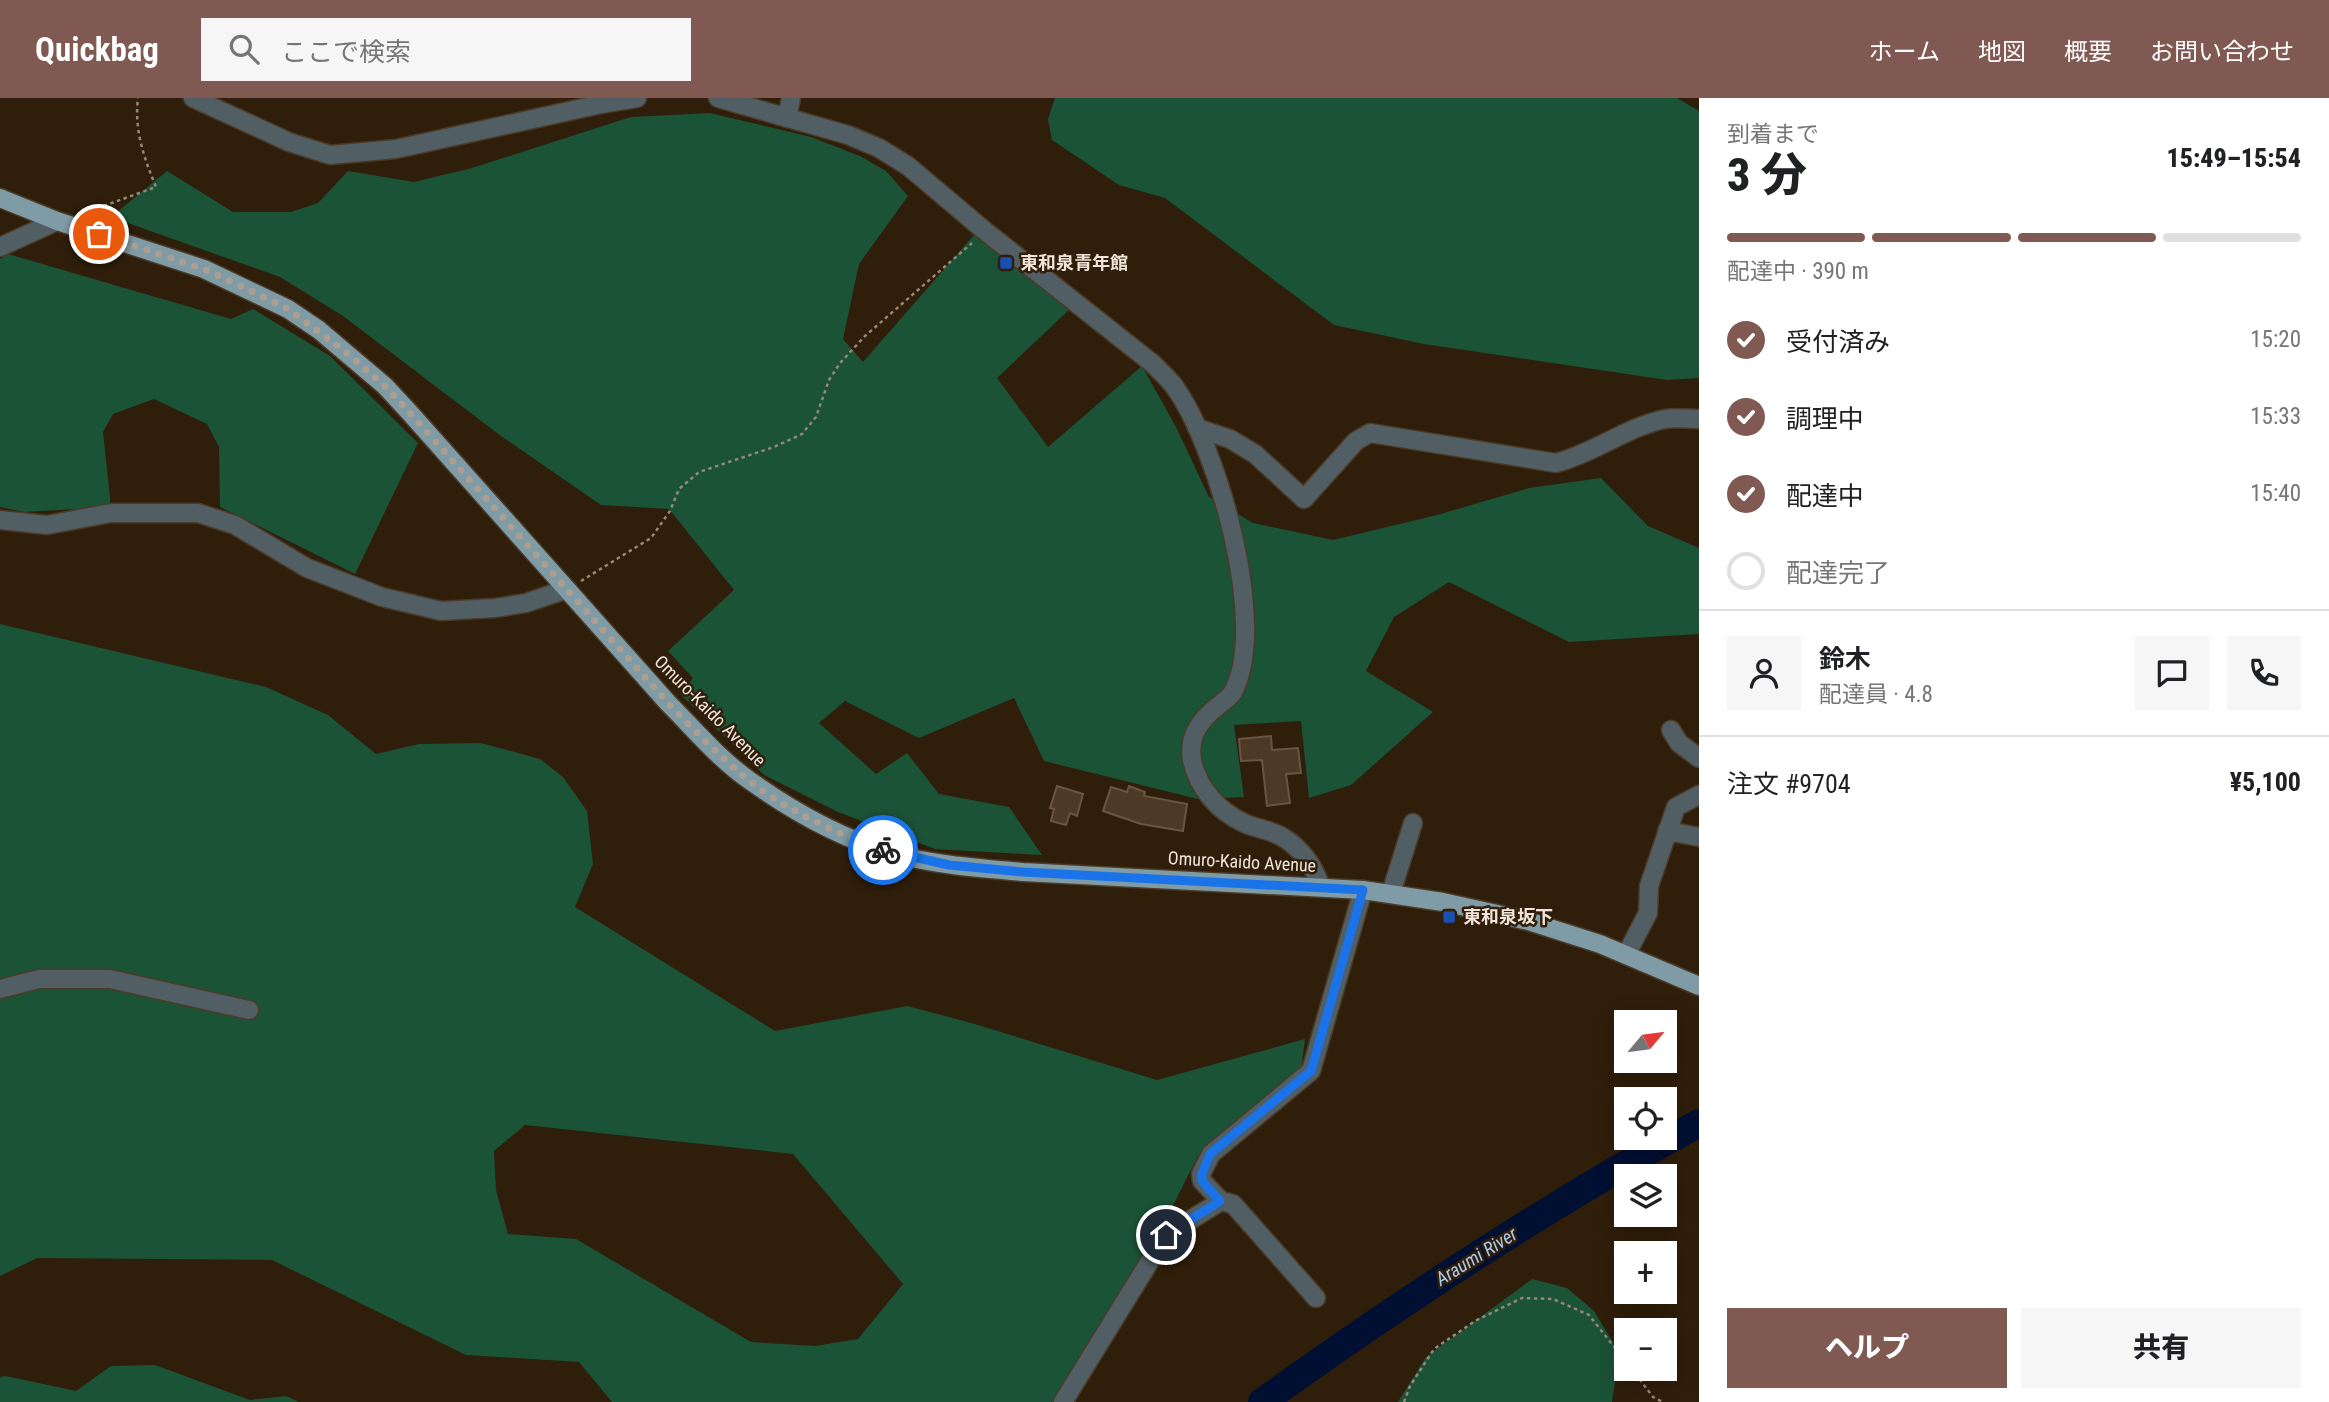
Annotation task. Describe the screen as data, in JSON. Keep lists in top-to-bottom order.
{
  "streets": {
    "main road": ["Omuro-Kaido Avenue"]
  },
  "water": ["Araumi River"],
  "places": {
    "transit": ["東和泉青年館", "東和泉坂下"]
  },
  "north": "top right",
  "page": {
    "header": "Quickbag",
    "search": "ここで検索",
    "nav": [
      "ホーム",
      "地図",
      "概要",
      "お問い合わせ"
    ],
    "heading": ["3 分", "到着まで", "15:49–15:54"],
    "panel": [
      "鈴木",
      "配達員 · 4.8",
      "注文 #9704",
      "¥5,100"
    ],
    "bar": "配達中 · 390 m",
    "list": [
      ["受付済み", "15:20"],
      ["調理中", "15:33"],
      ["配達中", "15:40"],
      "配達完了"
    ],
    "map_buttons": ["+", "−"],
    "buttons": ["ヘルプ", "共有"]
  }
}
